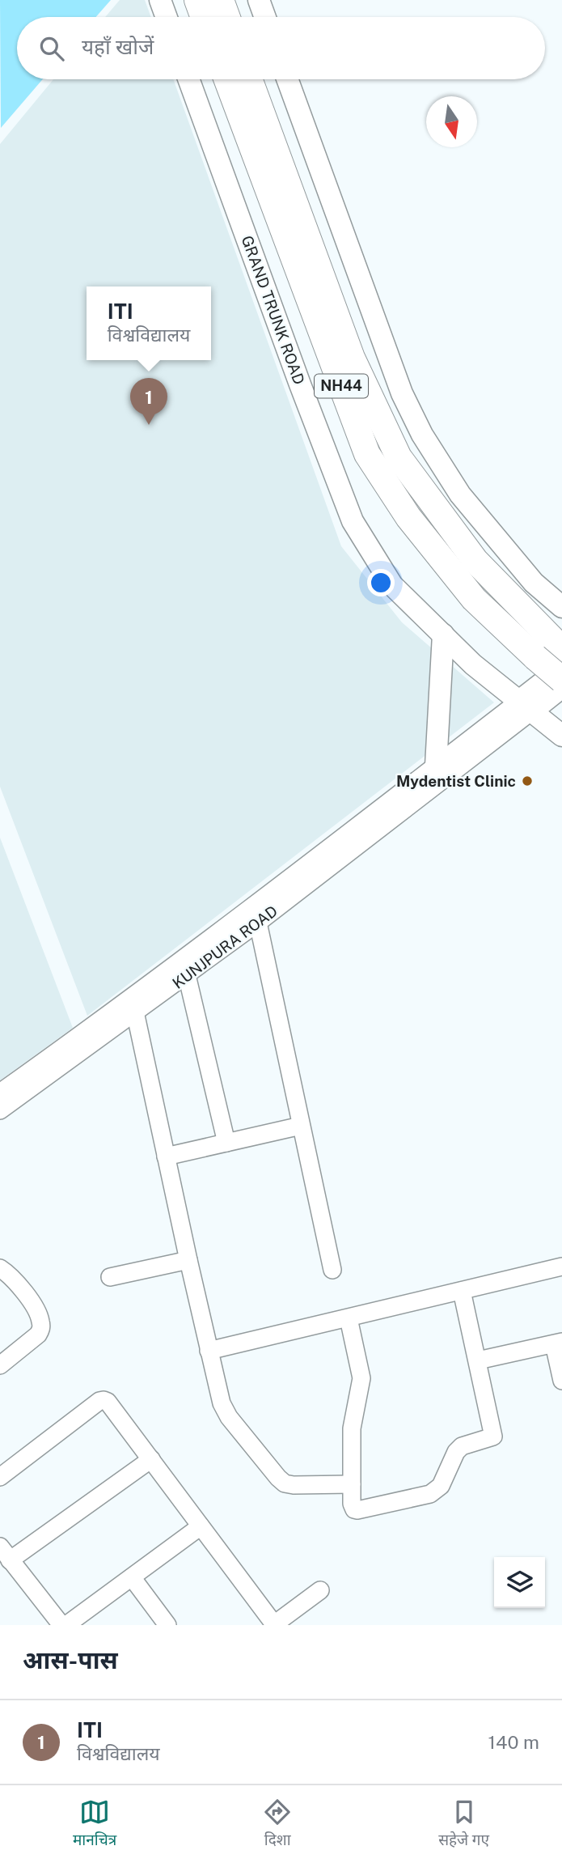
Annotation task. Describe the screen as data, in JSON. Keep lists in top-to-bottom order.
{
  "streets": {
    "highway": ["NH44"],
    "main road": ["GRAND TRUNK ROAD"],
    "street": ["KUNJPURA ROAD"]
  },
  "crossings": [
    ["GRAND TRUNK ROAD", "KUNJPURA ROAD"]
  ],
  "places": ["Mydentist Clinic"],
  "north": "bottom",
  "page": {
    "search": "यहाँ खोजें",
    "popup": ["ITI", "विश्वविद्यालय"],
    "pins": "1",
    "heading": "आस-पास",
    "list": [
      {
        "mark": "1",
        "name": "ITI",
        "note": "विश्वविद्यालय",
        "value": "140 m"
      }
    ],
    "nav": ["मानचित्र", "दिशा", "सहेजे गए"]
  }
}
